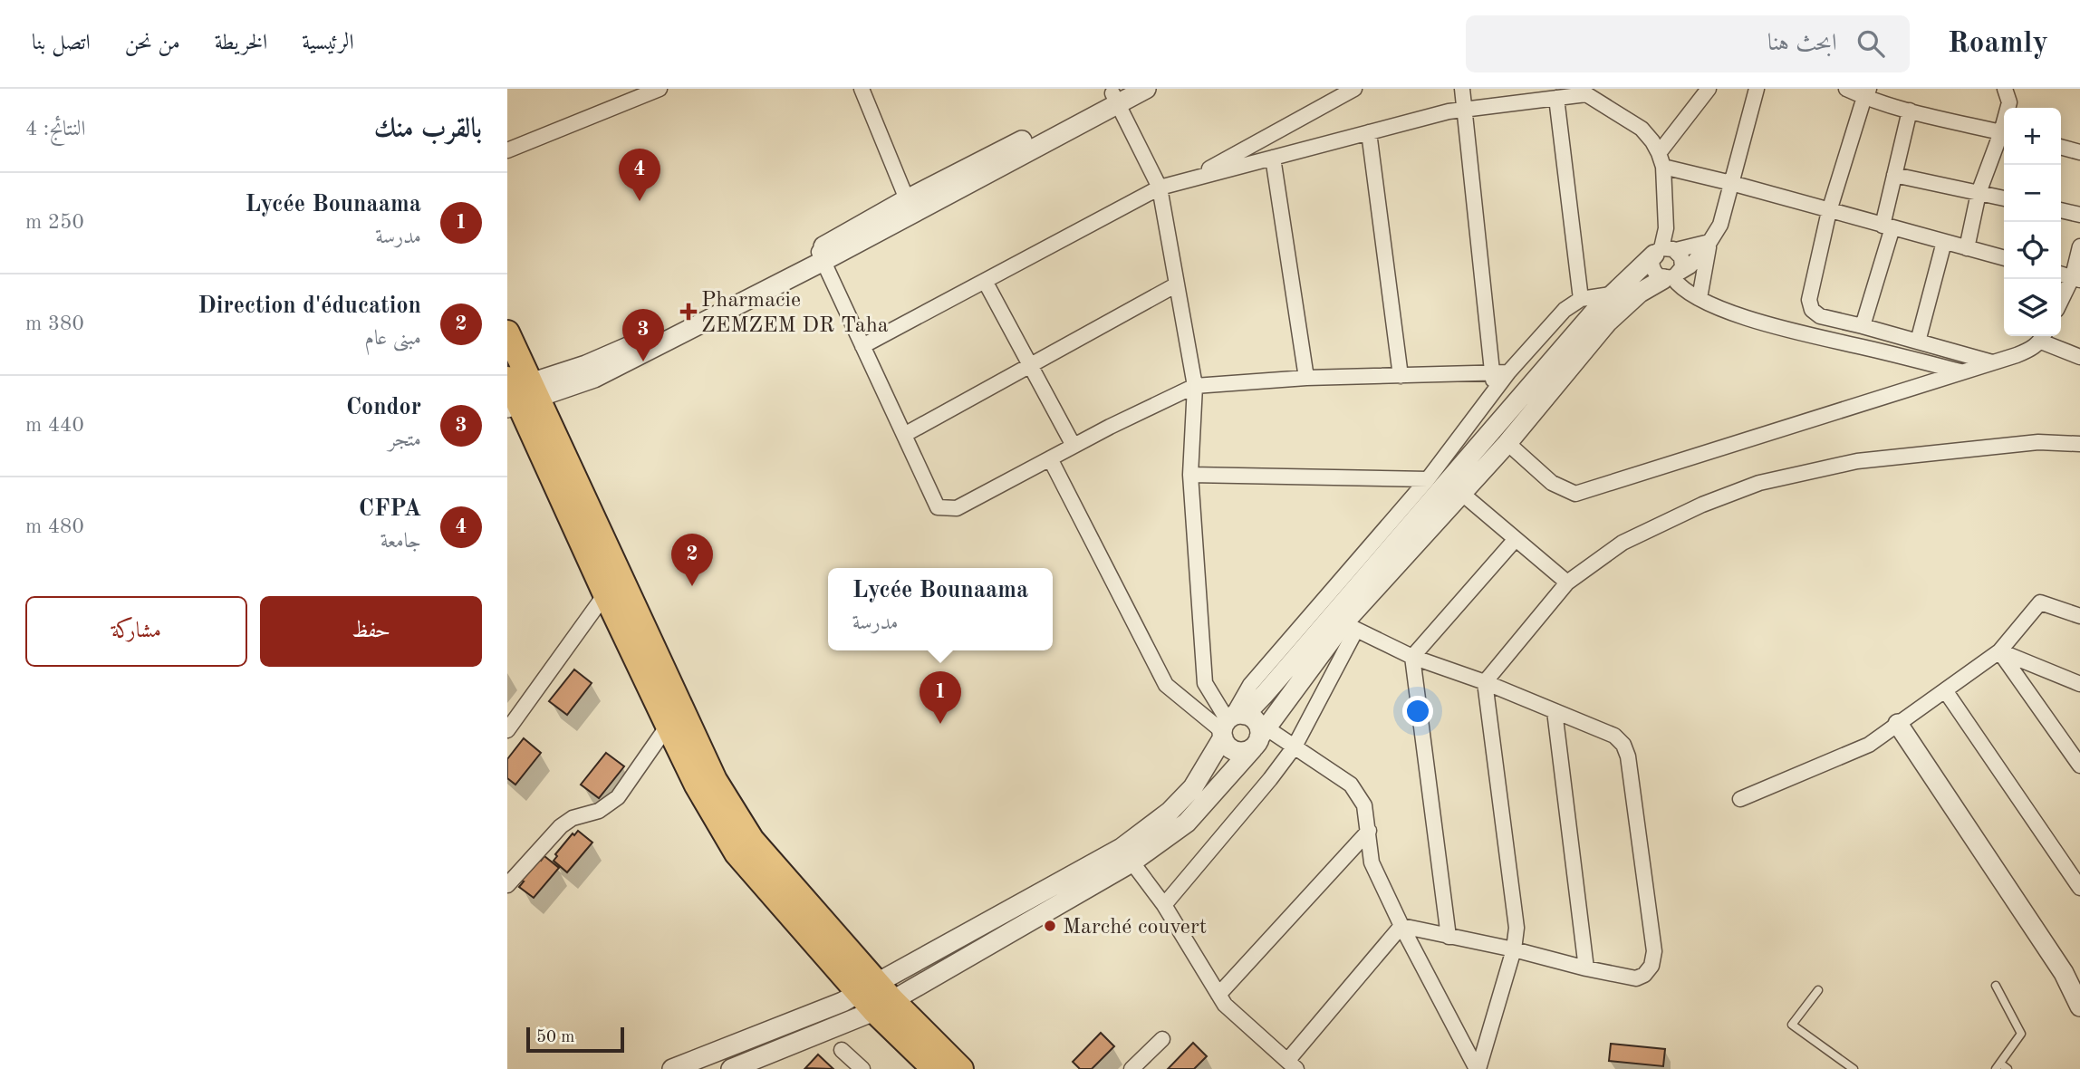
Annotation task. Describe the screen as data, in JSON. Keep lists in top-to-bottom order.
{
  "places": {
    "health": ["Pharmacie ZEMZEM DR Taha"],
    "other": ["Marché couvert"]
  },
  "scale_bar": "50 m",
  "page": {
    "header": "Roamly",
    "search": "ابحث هنا",
    "nav": [
      "الرئيسية",
      "الخريطة",
      "من نحن",
      "اتصل بنا"
    ],
    "heading": ["بالقرب منك", "النتائج: 4"],
    "map_buttons": ["+", "−"],
    "pins": [
      "4",
      "3",
      "2",
      "1"
    ],
    "list": [
      {
        "mark": "1",
        "name": "Lycée Bounaama",
        "note": "مدرسة",
        "value": "250 m"
      },
      {
        "mark": "2",
        "name": "Direction d'éducation",
        "note": "مبنى عام",
        "value": "380 m"
      },
      {
        "mark": "3",
        "name": "Condor",
        "note": "متجر",
        "value": "440 m"
      },
      {
        "mark": "4",
        "name": "CFPA",
        "note": "جامعة",
        "value": "480 m"
      }
    ],
    "popup": ["Lycée Bounaama", "مدرسة"],
    "buttons": ["حفظ", "مشاركة"],
    "scale": "50 m"
  }
}
